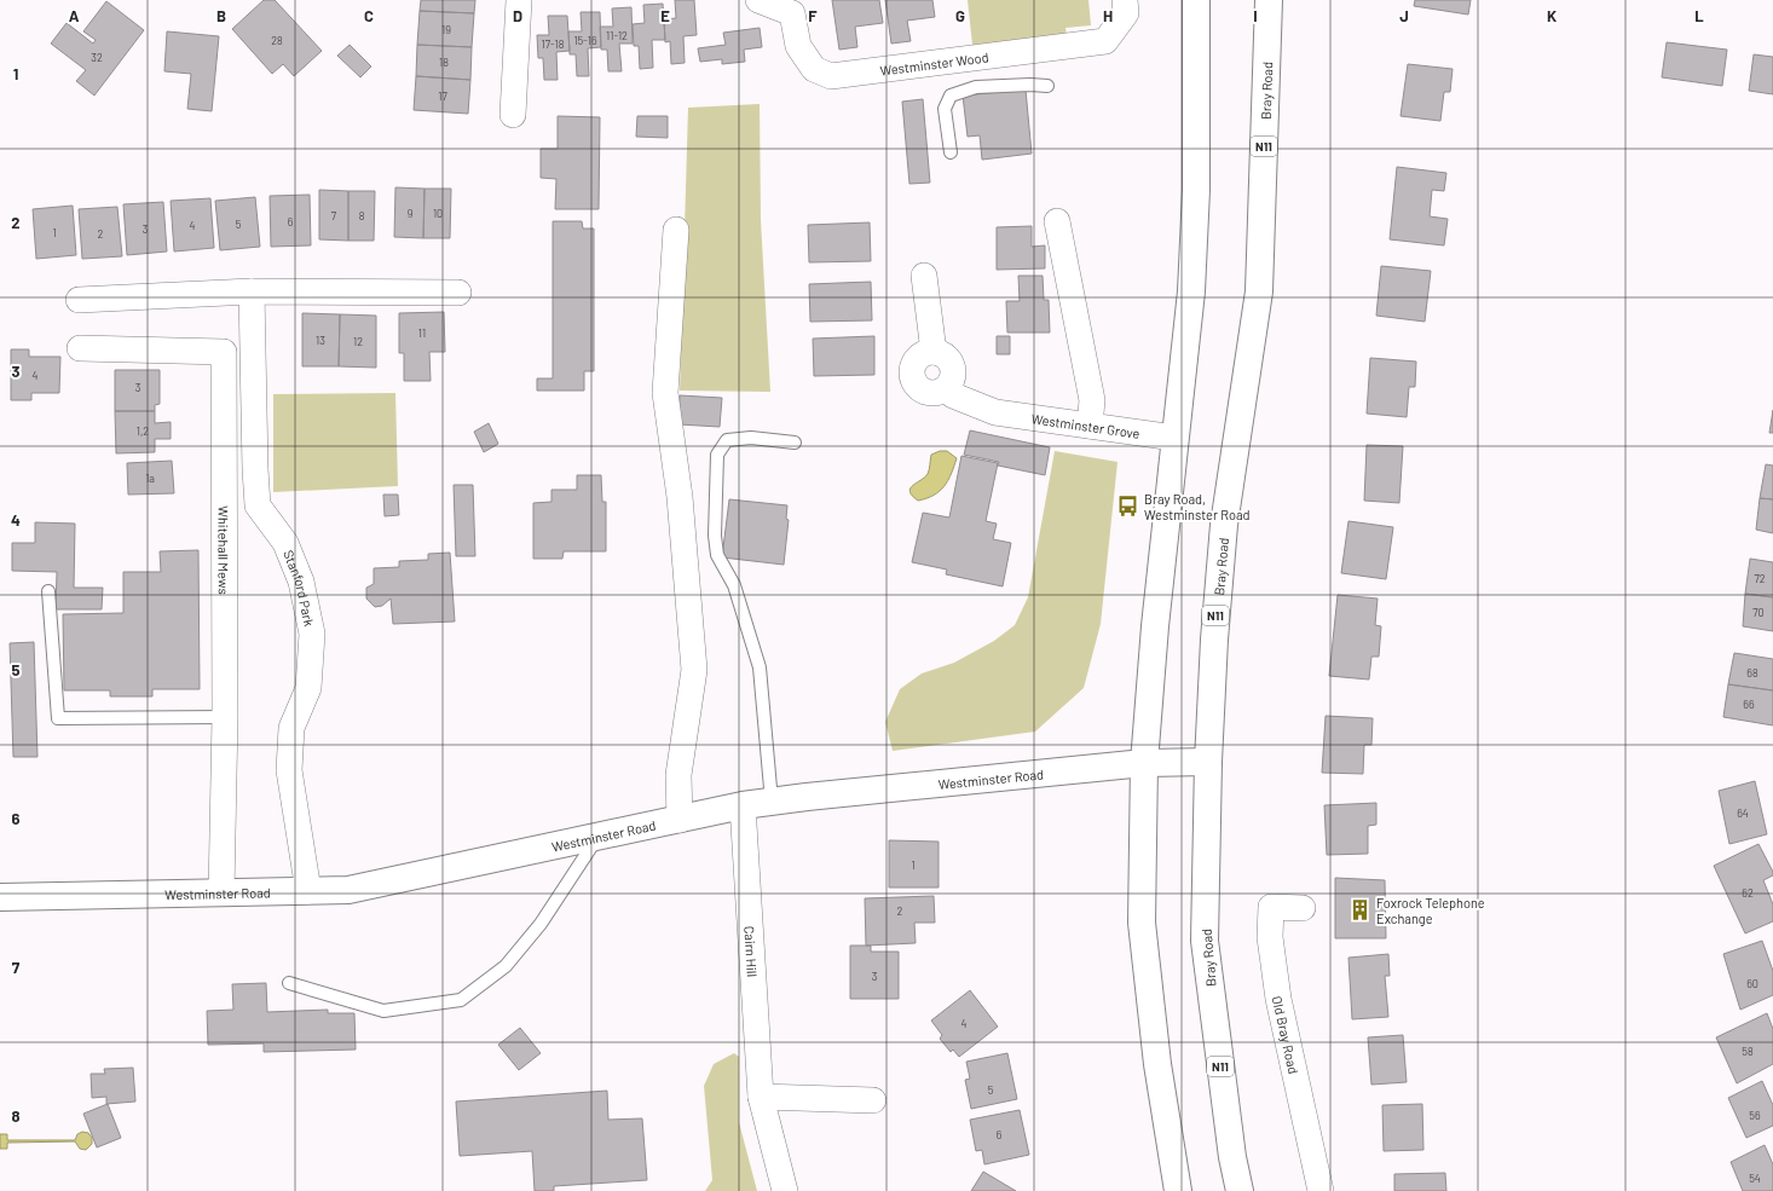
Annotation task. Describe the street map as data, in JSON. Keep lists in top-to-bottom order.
{
  "streets": {
    "main road": ["Bray Road", "N11", "Westminster Road"],
    "street": [
      "Westminster Wood",
      "Westminster Grove",
      "Whitehall Mews",
      "Stanford Park",
      "Cairn Hill",
      "Old Bray Road"
    ]
  },
  "crossings": [
    ["Bray Road", "Westminster Road"],
    ["Whitehall Mews", "Westminster Road"],
    ["Stanford Park", "Westminster Road"],
    ["Westminster Road", "Cairn Hill"]
  ],
  "places": {
    "bus stop": ["Bray Road, Westminster Road"],
    "building": ["Foxrock Telephone Exchange"]
  },
  "house_numbers": [
    "19",
    "11-12",
    "28",
    "15-16",
    "17-18",
    "32",
    "18",
    "17",
    "9",
    "10",
    "7",
    "8",
    "6",
    "5",
    "4",
    "3",
    "1",
    "2",
    "11",
    "13",
    "12",
    "4",
    "3",
    "1,2",
    "1a",
    "72",
    "70",
    "68",
    "66",
    "64",
    "1",
    "62",
    "2",
    "3",
    "60",
    "4",
    "58",
    "5",
    "56",
    "6",
    "54"
  ],
  "grid": {
    "columns": [
      "A",
      "B",
      "C",
      "D",
      "E",
      "F",
      "G",
      "H",
      "I",
      "J",
      "K",
      "L"
    ],
    "rows": [
      "1",
      "2",
      "3",
      "4",
      "5",
      "6",
      "7",
      "8"
    ]
  }
}
